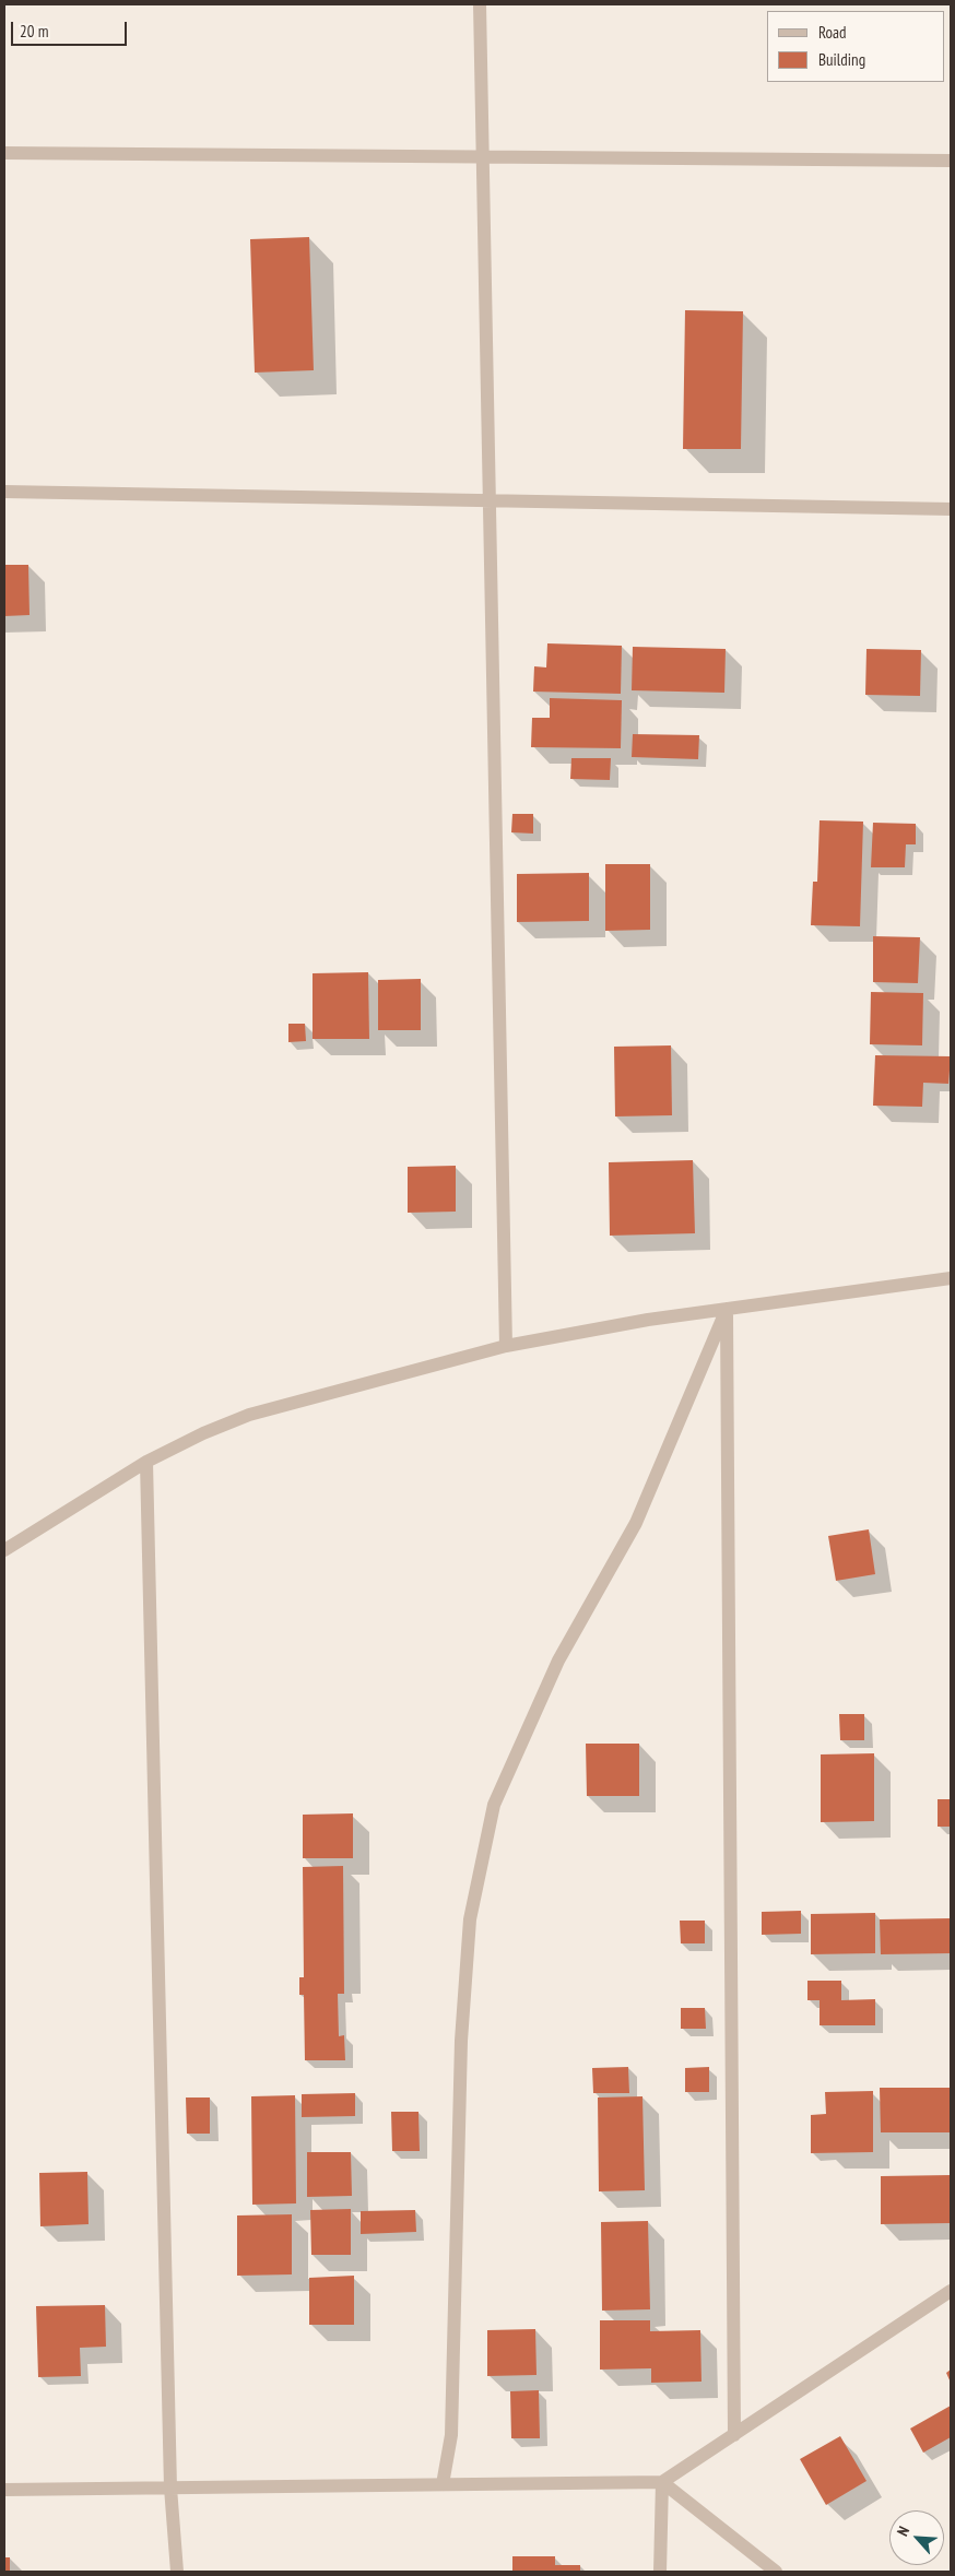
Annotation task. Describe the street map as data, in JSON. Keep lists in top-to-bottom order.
{
  "legend": ["Road", "Building"],
  "scale_bar": "20 m",
  "north": "top left"
}
